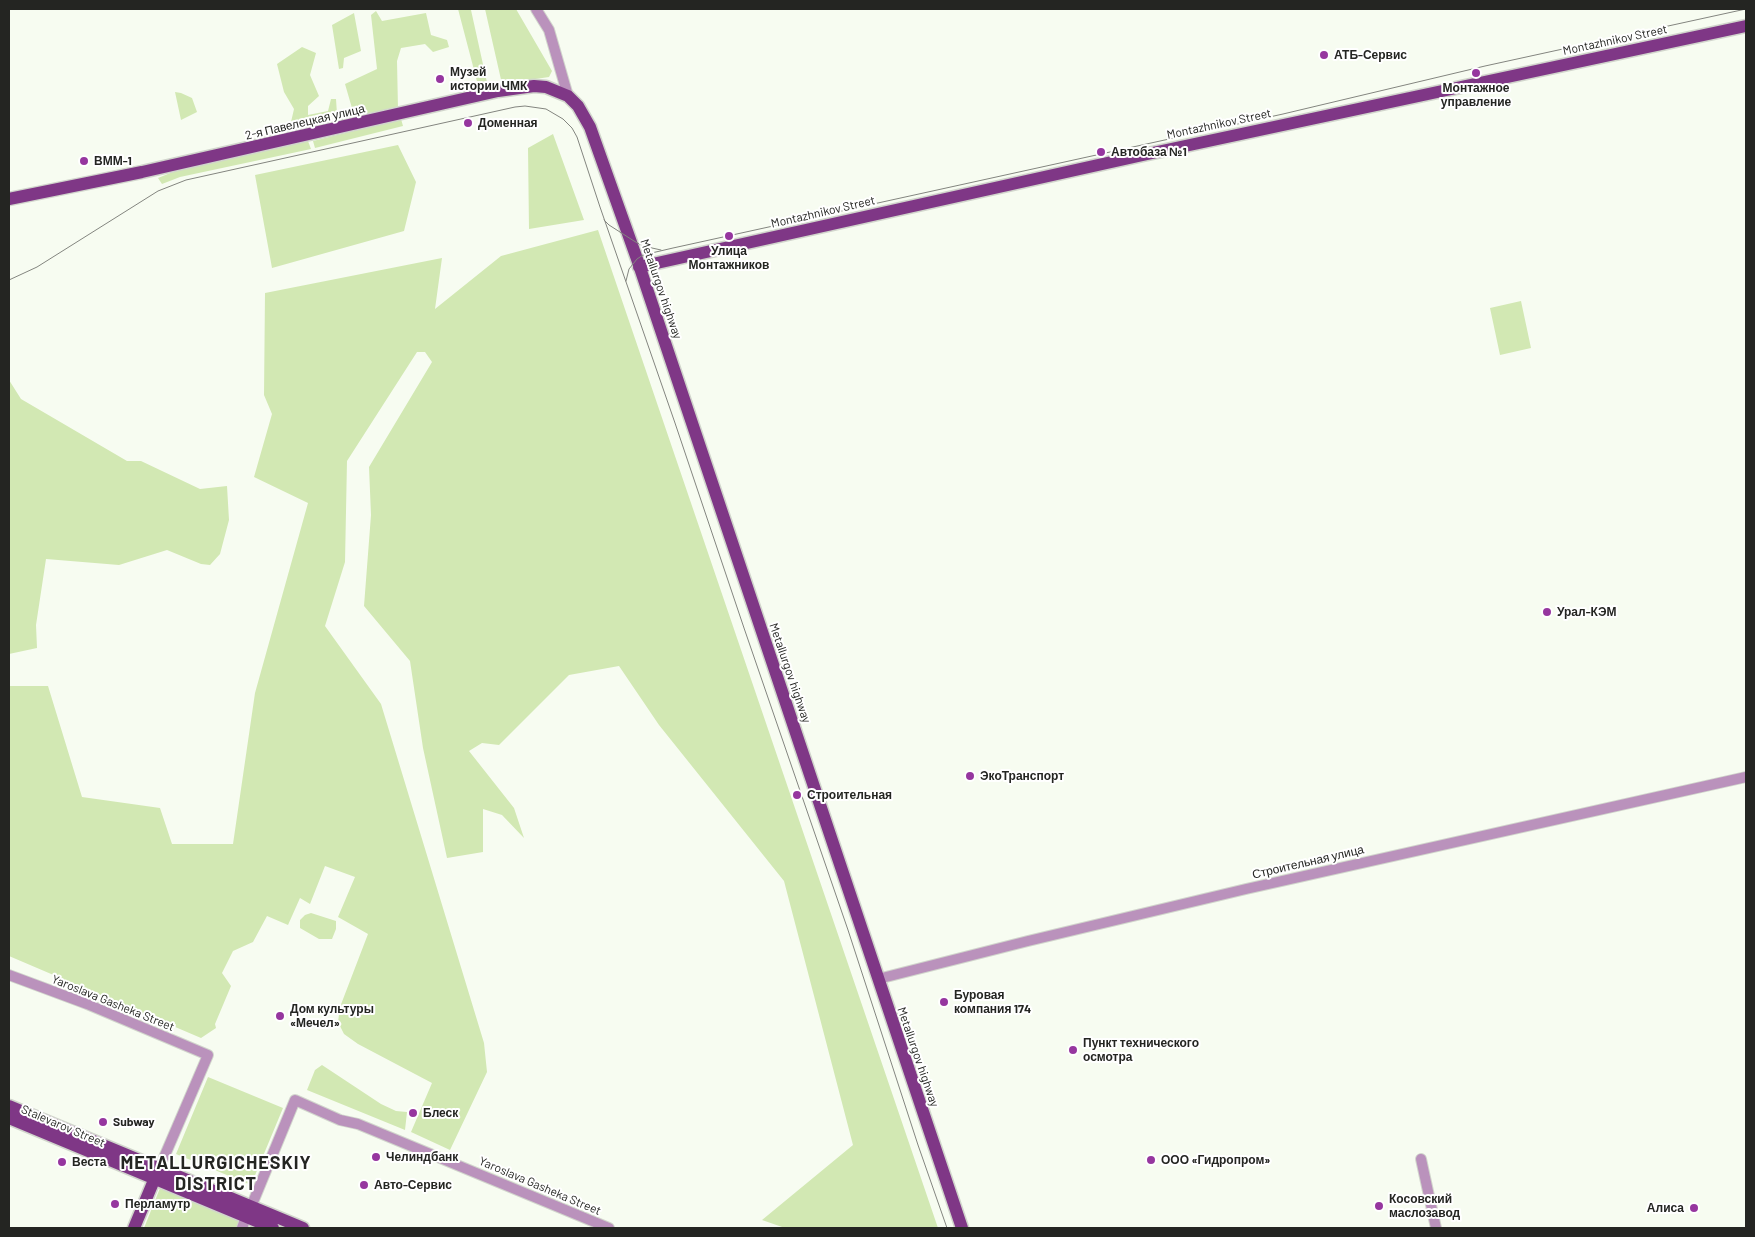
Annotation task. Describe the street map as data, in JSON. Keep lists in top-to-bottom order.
{
  "streets": {
    "main road": [
      "Montazhnikov Street",
      "2-я Павелецкая улица",
      "Metallurgov highway",
      "Stalevarov Street"
    ],
    "street": ["Строительная улица", "Yaroslava Gasheka Street"]
  },
  "crossings": [
    ["Montazhnikov Street", "Metallurgov highway"],
    ["2-я Павелецкая улица", "Metallurgov highway"],
    ["Metallurgov highway", "Строительная улица"],
    ["Yaroslava Gasheka Street", "Stalevarov Street"]
  ],
  "districts": ["METALLURGICHESKIY DISTRICT"],
  "places": [
    "АТБ-Сервис",
    "Монтажное управление",
    "Музей истории ЧМК",
    "Доменная",
    "Автобаза №1",
    "ВММ-1",
    "Улица Монтажников",
    "Урал-КЭМ",
    "ЭкоТранспорт",
    "Строительная",
    "Буровая компания 174",
    "Дом культуры «Мечел»",
    "Пункт технического осмотра",
    "Блеск",
    "Subway",
    "Челиндбанк",
    "ООО «Гидропром»",
    "Веста",
    "Авто-Сервис",
    "Перламутр",
    "Косовский маслозавод",
    "Алиса"
  ]
}
